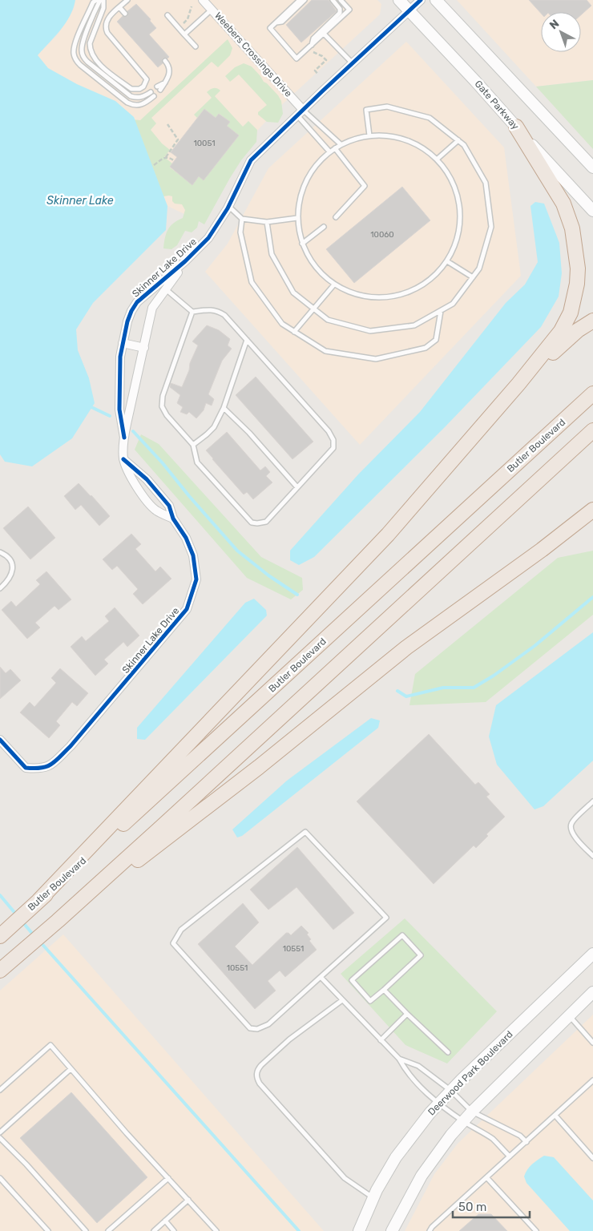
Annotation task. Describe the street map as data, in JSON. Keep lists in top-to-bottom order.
{
  "streets": {
    "highway": ["Butler Boulevard"],
    "main road": ["Gate Parkway", "Deerwood Park Boulevard"],
    "street": ["Weebers Crossings Drive", "Skinner Lake Drive"]
  },
  "crossings": [
    ["Weebers Crossings Drive", "Skinner Lake Drive"],
    ["Gate Parkway", "Skinner Lake Drive"]
  ],
  "water": ["Skinner Lake"],
  "house_numbers": [
    "10051",
    "10060",
    "10551",
    "10551"
  ],
  "scale_bar": "50 m",
  "north": "top left"
}
